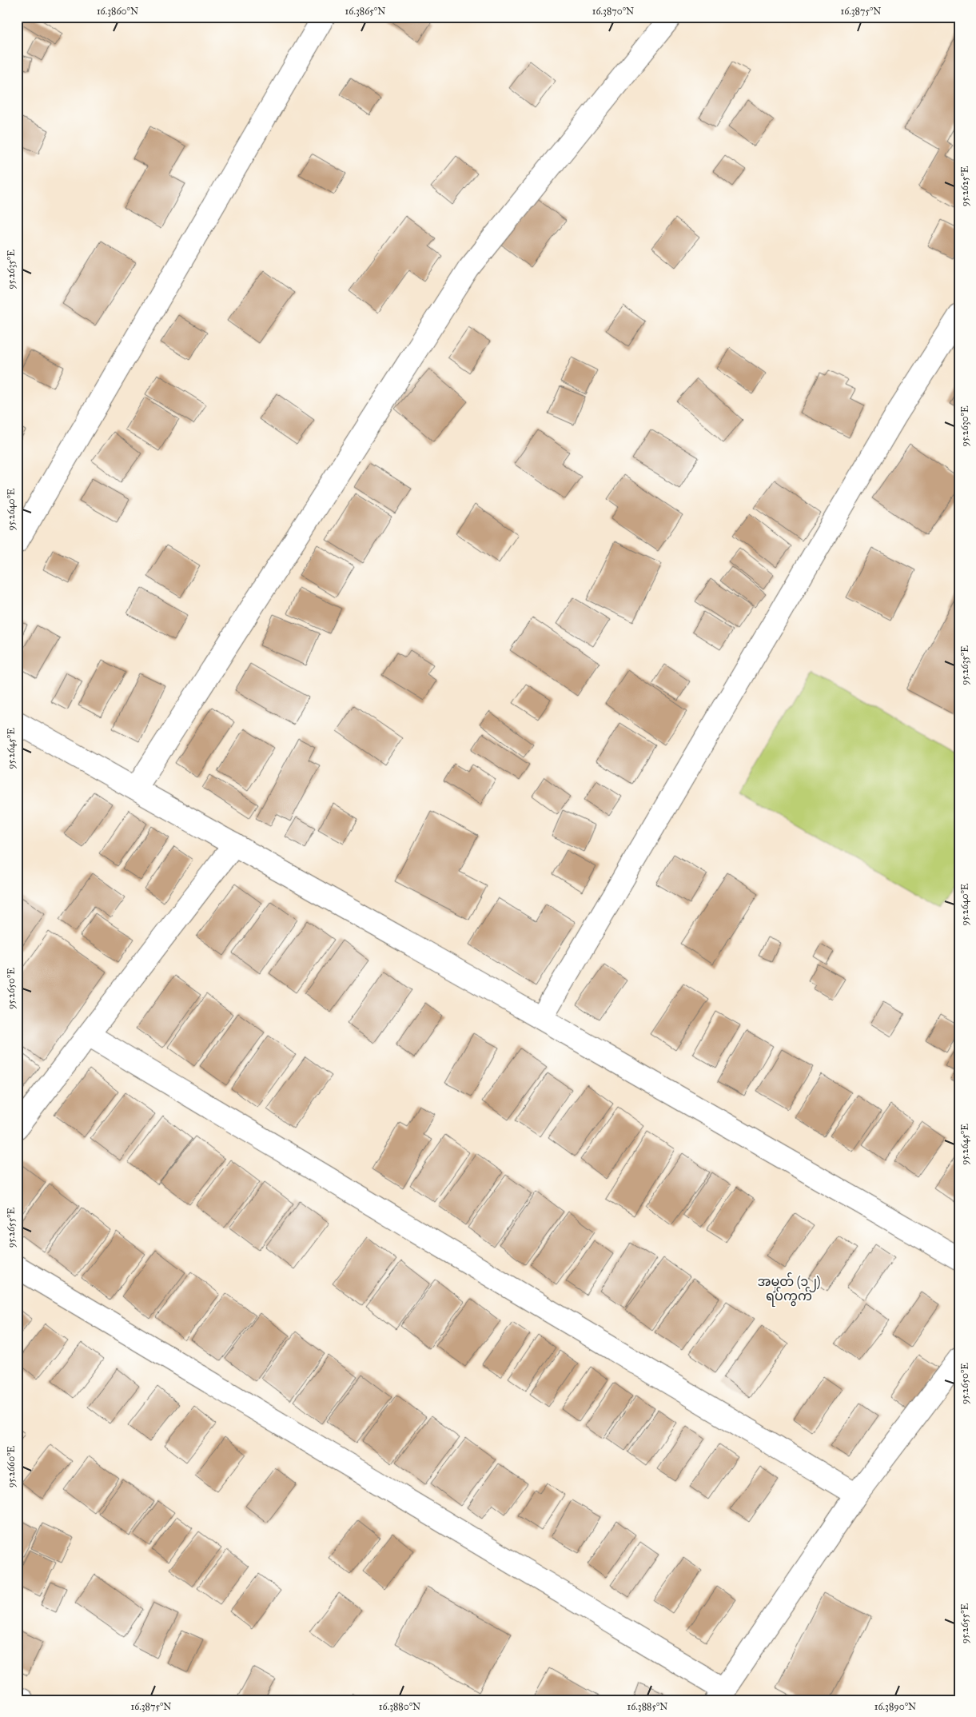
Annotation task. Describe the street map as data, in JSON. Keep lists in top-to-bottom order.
{
  "districts": ["အမှတ် (၁၂) ရပ်ကွက်"],
  "coordinates": [
    "16.3860°N",
    "16.3865°N",
    "16.3870°N",
    "16.3875°N",
    "95.2625°E",
    "95.2635°E",
    "95.2630°E",
    "95.2640°E",
    "95.2645°E",
    "95.2650°E",
    "95.2655°E",
    "95.2660°E",
    "16.3880°N",
    "16.3885°N",
    "16.3890°N"
  ]
}
